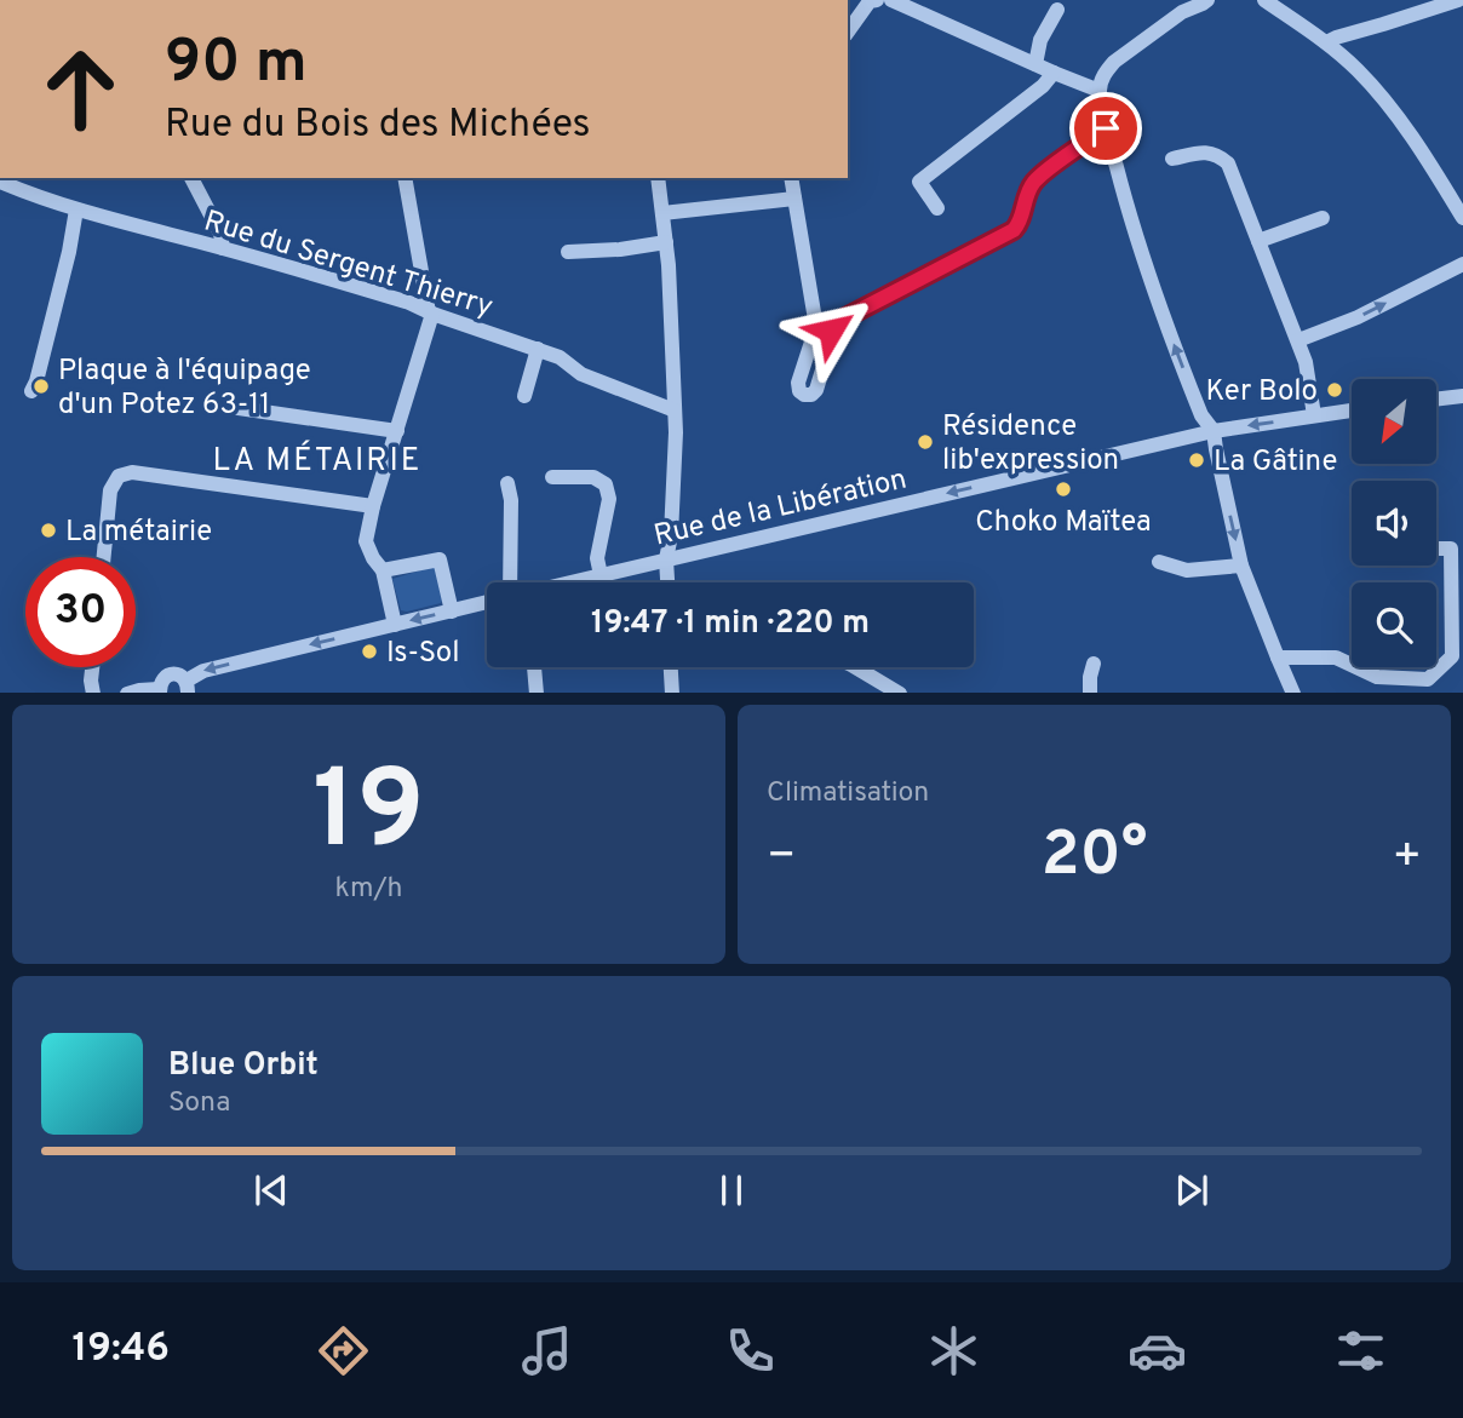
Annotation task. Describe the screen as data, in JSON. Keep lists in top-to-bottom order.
{
  "streets": {
    "street": ["Rue du Sergent Thierry", "Rue de la Libération"]
  },
  "one_way": ["Rue de la Libération"],
  "districts": ["LA MÉTAIRIE"],
  "places": [
    "Plaque à l'équipage d'un Potez 63-11",
    "Ker Bolo",
    "Résidence lib'expression",
    "La Gâtine",
    "Choko Maïtea",
    "La métairie",
    "Is-Sol"
  ],
  "north": "bottom left",
  "page": {
    "turn": ["90 m", "Rue du Bois des Michées"],
    "limit": "30",
    "trip": "19:47 · 1 min · 220 m",
    "tile": [
      ["19", "km/h"],
      "Climatisation"
    ],
    "heat": ["−", "20°", "+"],
    "song": ["Blue Orbit", "Sona"],
    "tabs": "19:46"
  }
}
